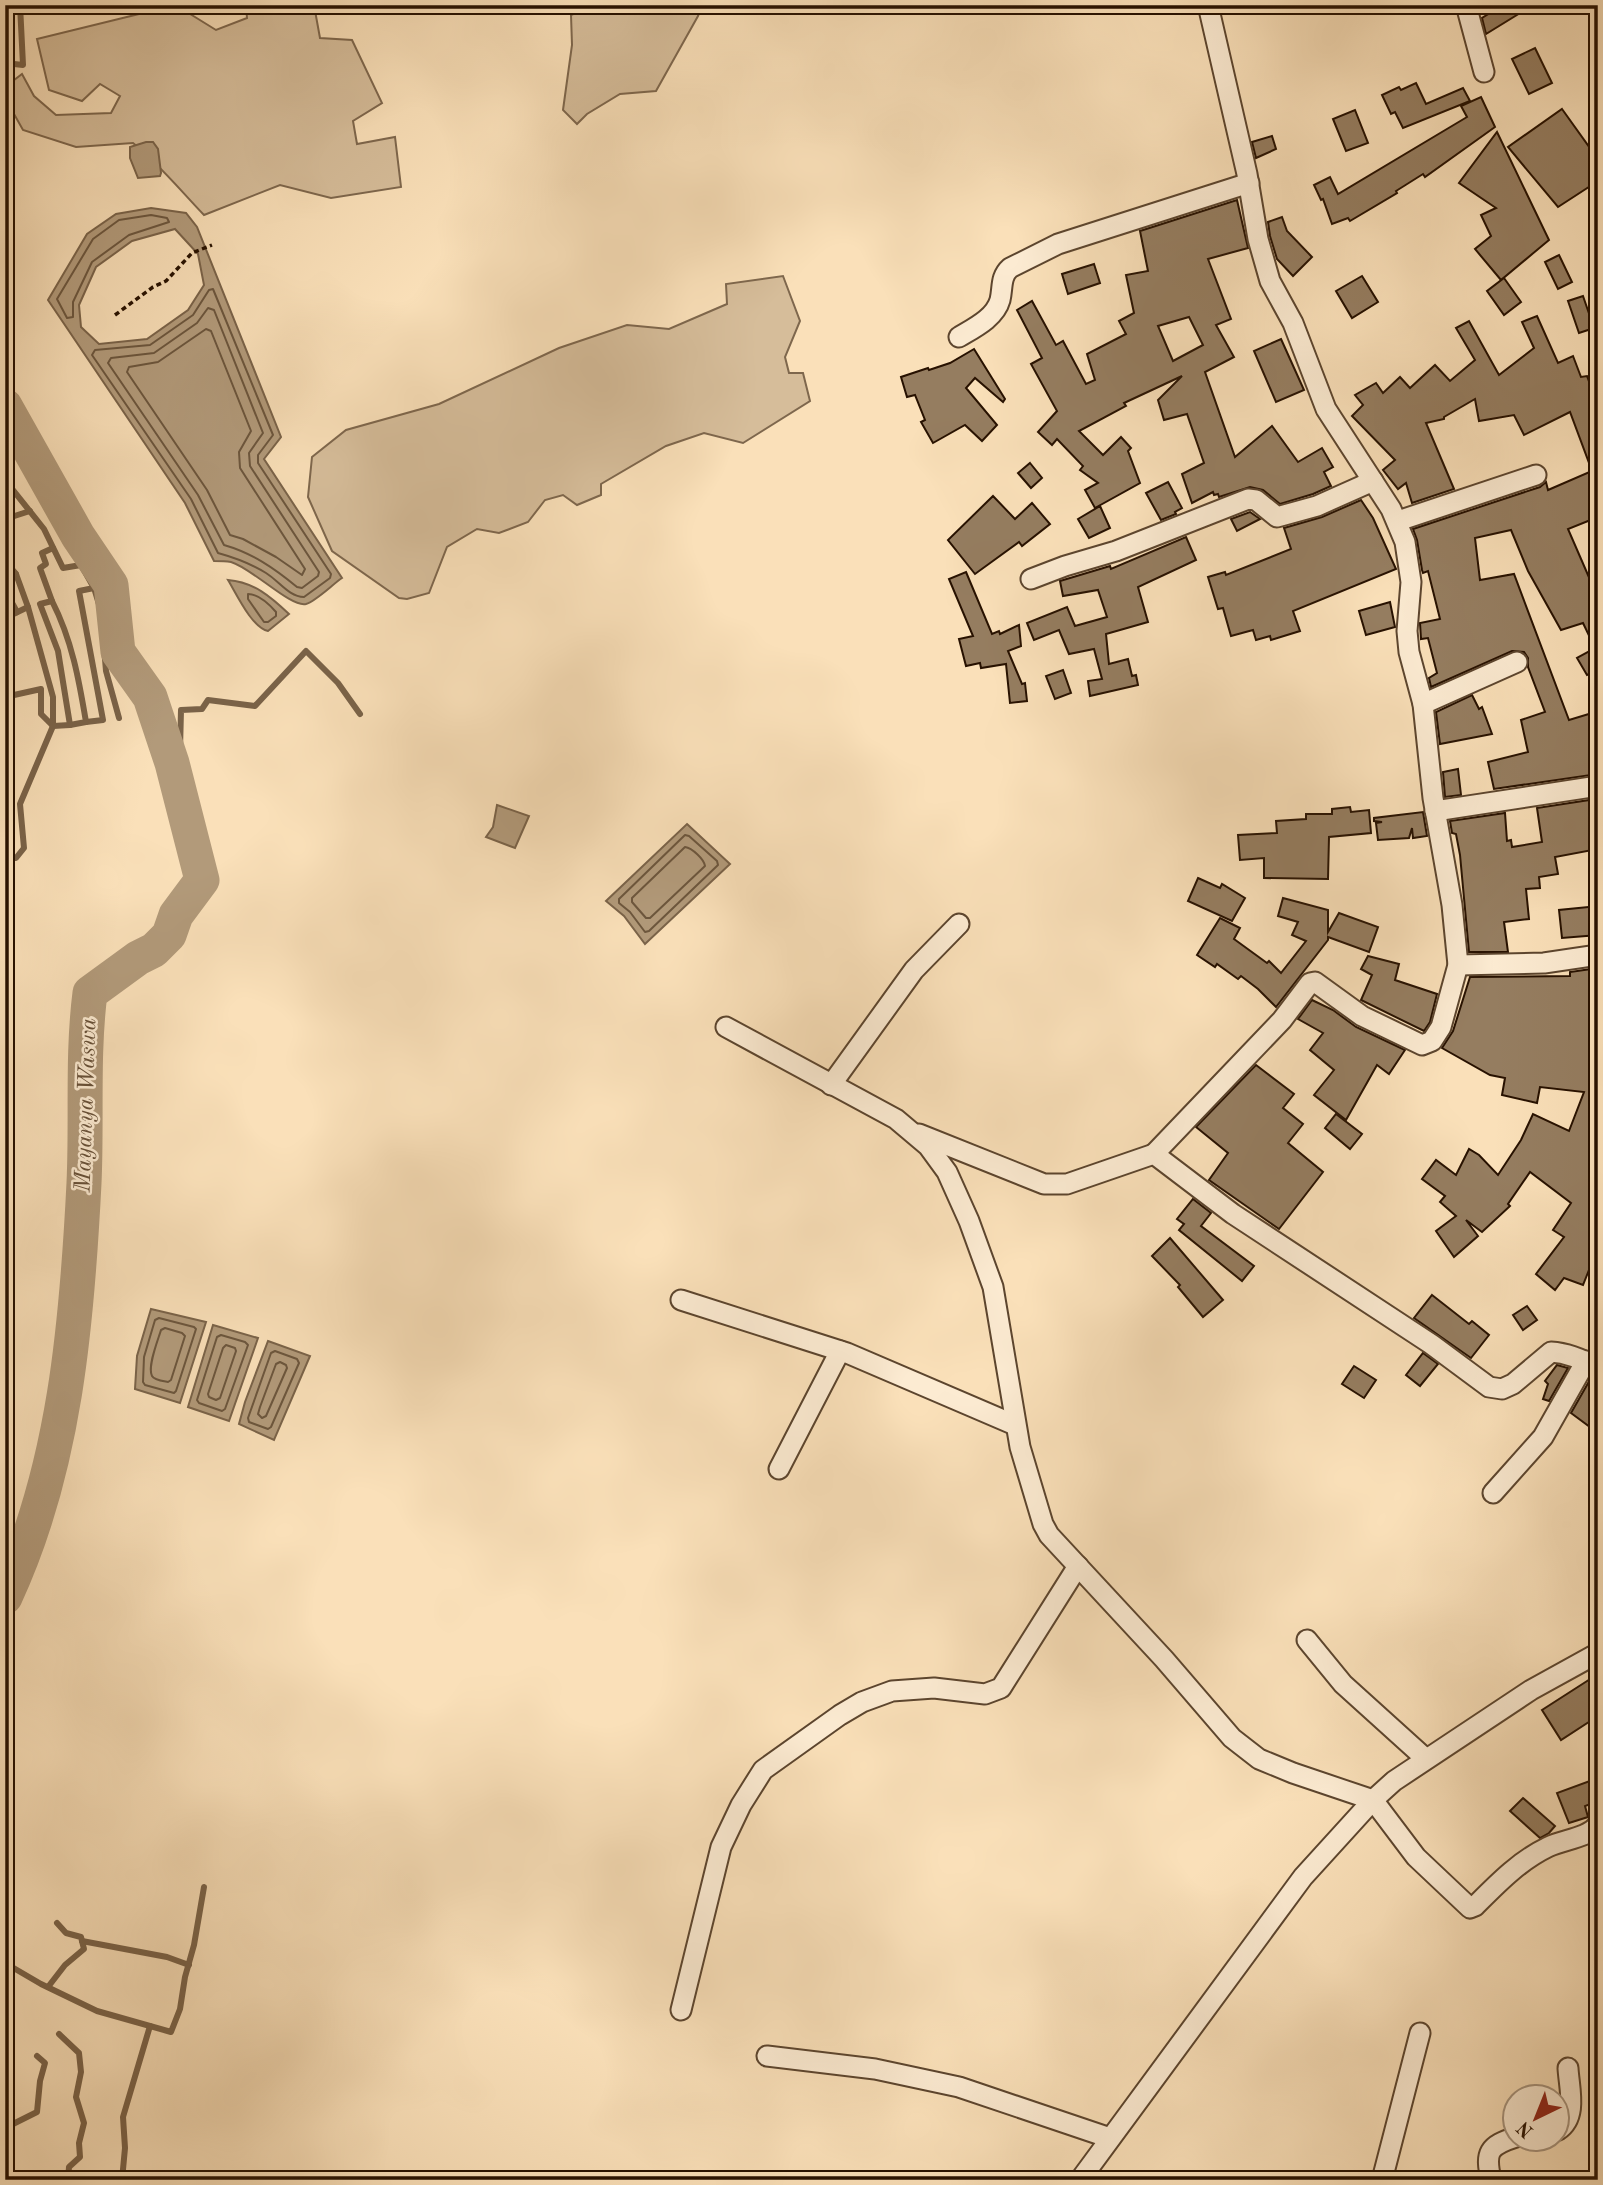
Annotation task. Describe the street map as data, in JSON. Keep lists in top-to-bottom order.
{
  "water": ["Mayanya Waswa"],
  "north": "bottom left"
}
